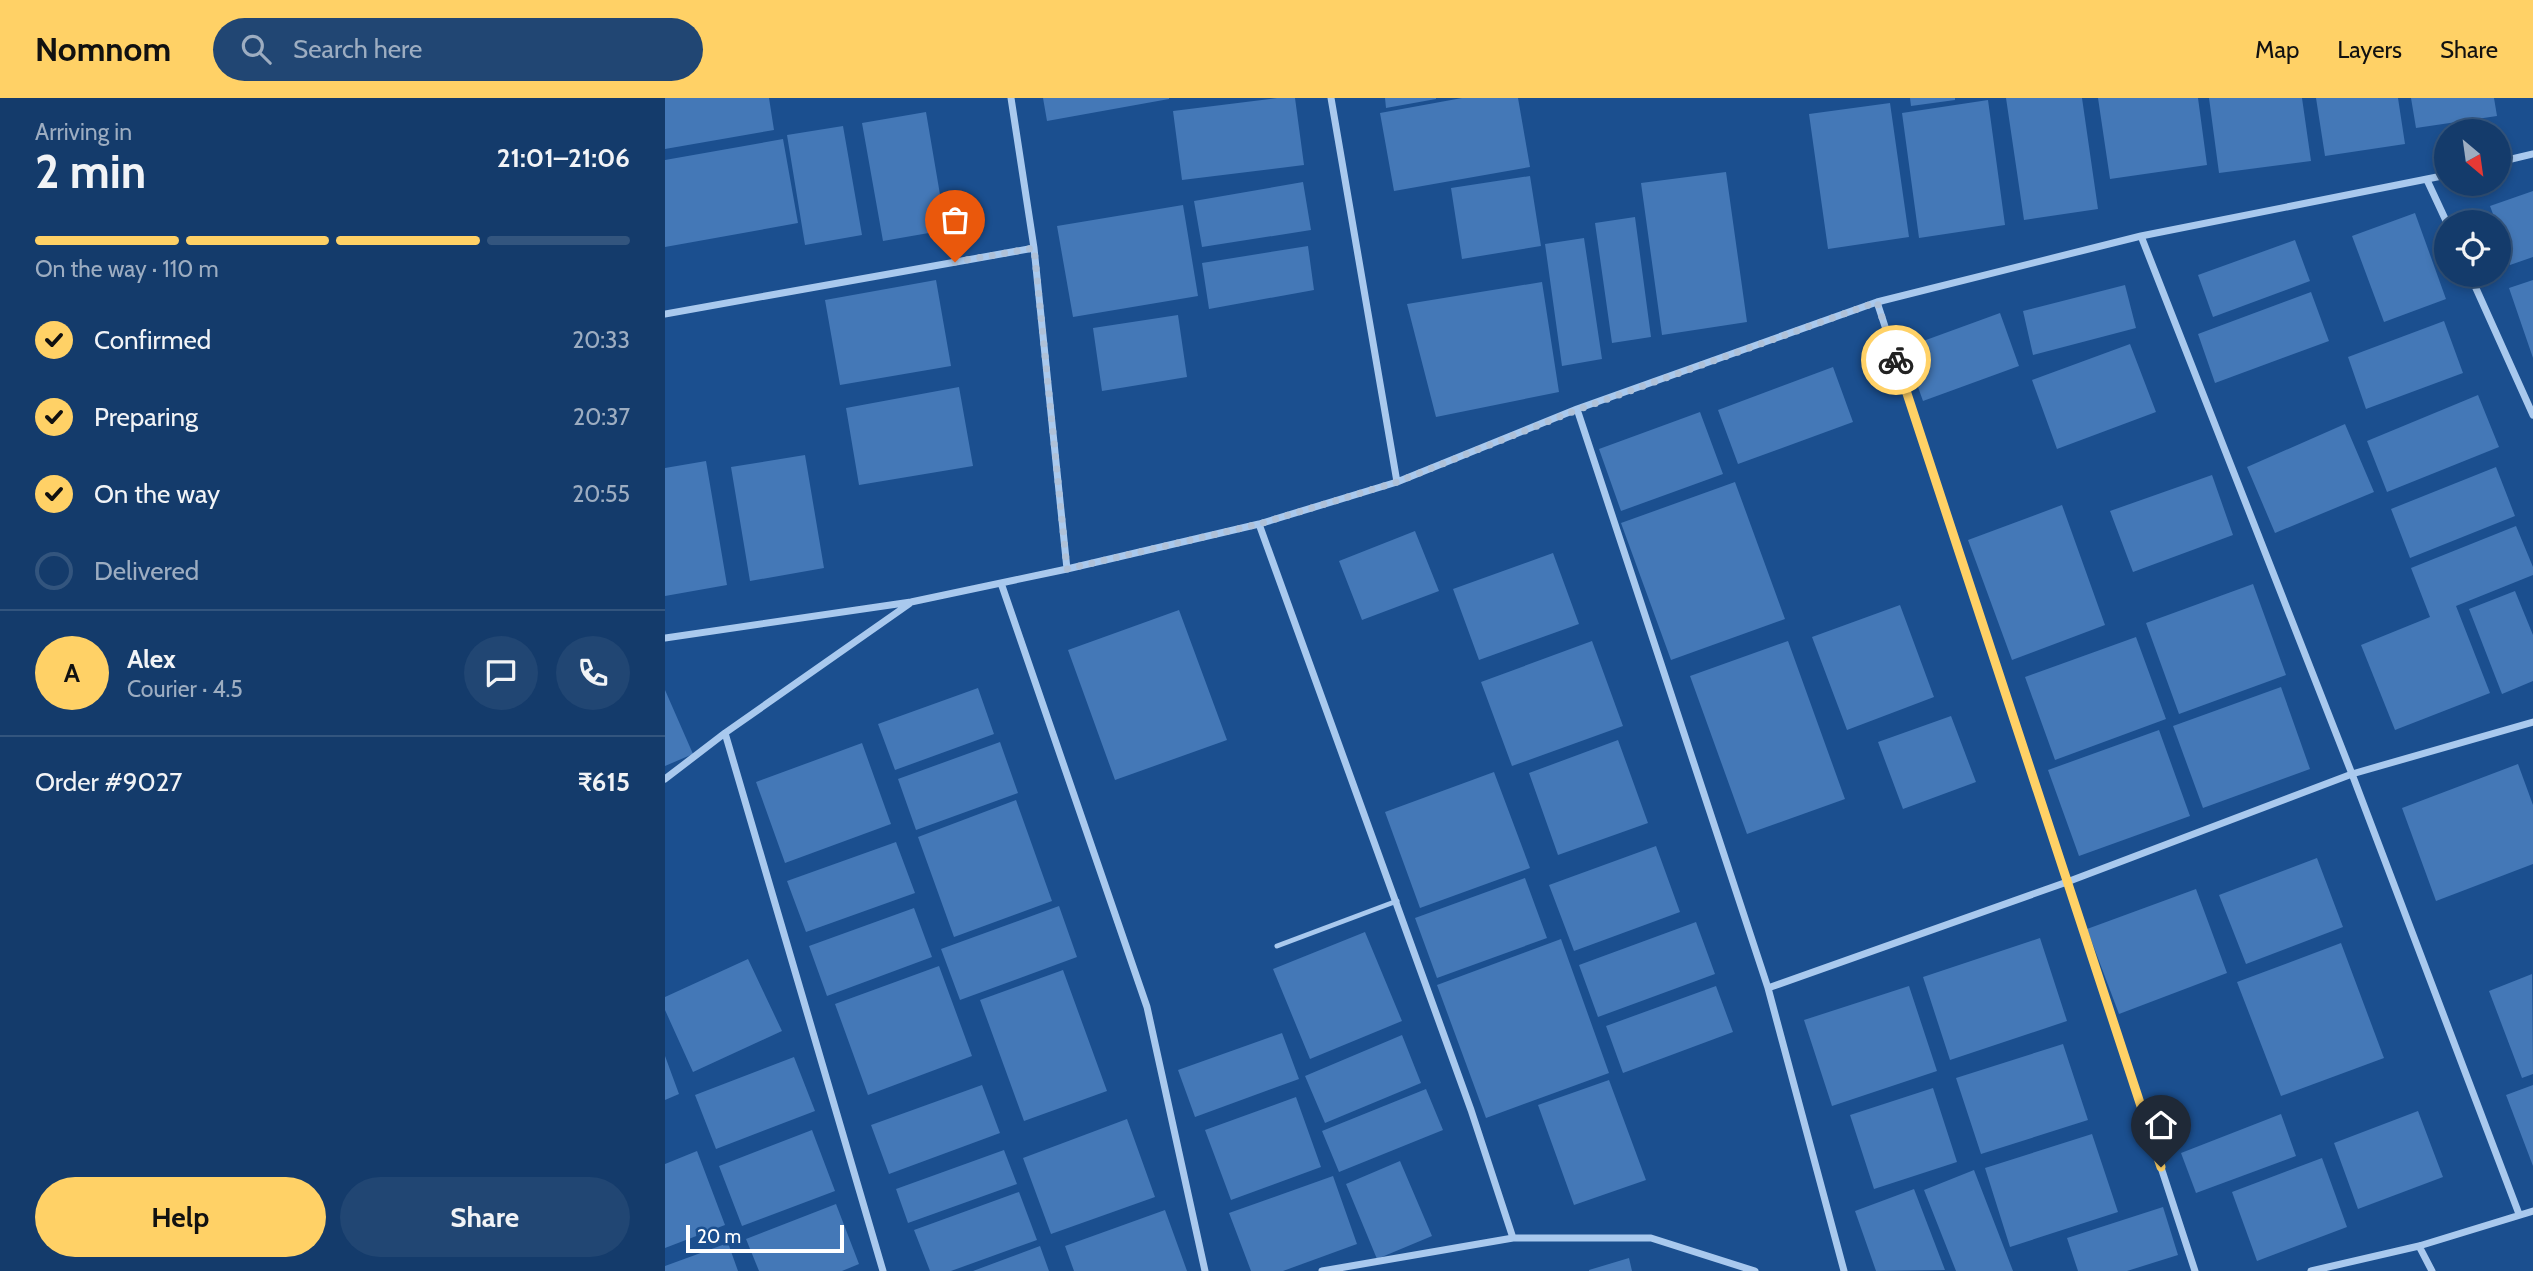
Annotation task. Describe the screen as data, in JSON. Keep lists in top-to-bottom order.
{
  "scale_bar": "20 m",
  "north": "bottom right",
  "page": {
    "header": "Nomnom",
    "search": "Search here",
    "nav": ["Map", "Layers", "Share"],
    "heading": ["2 min", "Arriving in", "21:01–21:06"],
    "panel": [
      "Alex",
      "Courier · 4.5",
      "Order #9027",
      "₹615"
    ],
    "bar": "On the way · 110 m",
    "list": [
      ["Confirmed", "20:33"],
      ["Preparing", "20:37"],
      ["On the way", "20:55"],
      "Delivered"
    ],
    "round": "A",
    "buttons": ["Help", "Share"],
    "scale": "20 m"
  }
}
